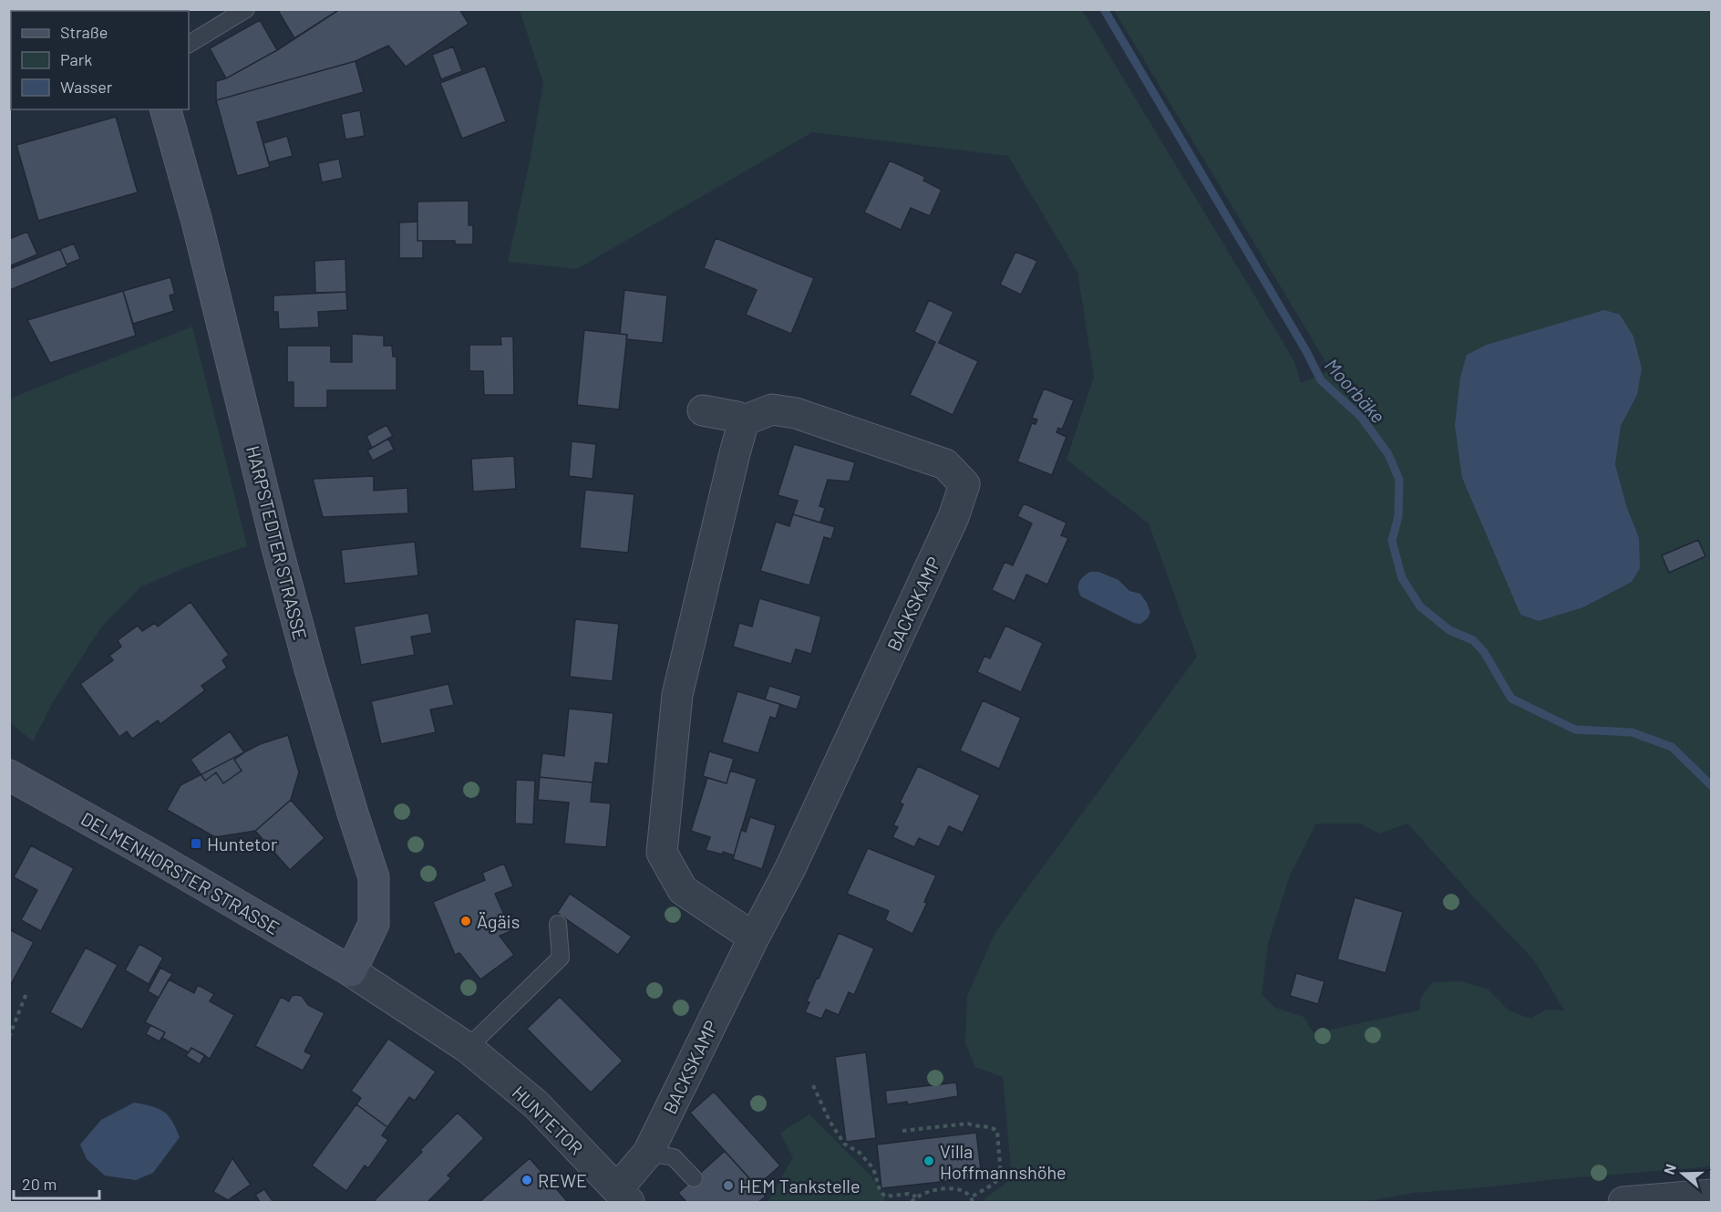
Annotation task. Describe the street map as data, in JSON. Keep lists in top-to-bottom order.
{
  "streets": {
    "main road": ["HARPSTEDTER STRASSE", "DELMENHORSTER STRASSE"],
    "street": ["BACKSKAMP", "HUNTETOR"]
  },
  "crossings": [
    ["HARPSTEDTER STRASSE", "DELMENHORSTER STRASSE"],
    ["HARPSTEDTER STRASSE", "HUNTETOR"],
    ["BACKSKAMP", "HUNTETOR"],
    ["DELMENHORSTER STRASSE", "HUNTETOR"]
  ],
  "water": ["Moorbäke"],
  "places": {
    "transit": ["Huntetor"],
    "other": [
      "Ägäis",
      "Villa Hoffmannshöhe",
      "REWE",
      "HEM Tankstelle"
    ]
  },
  "legend": ["Straße", "Park", "Wasser"],
  "scale_bar": "20 m",
  "north": "left"
}
